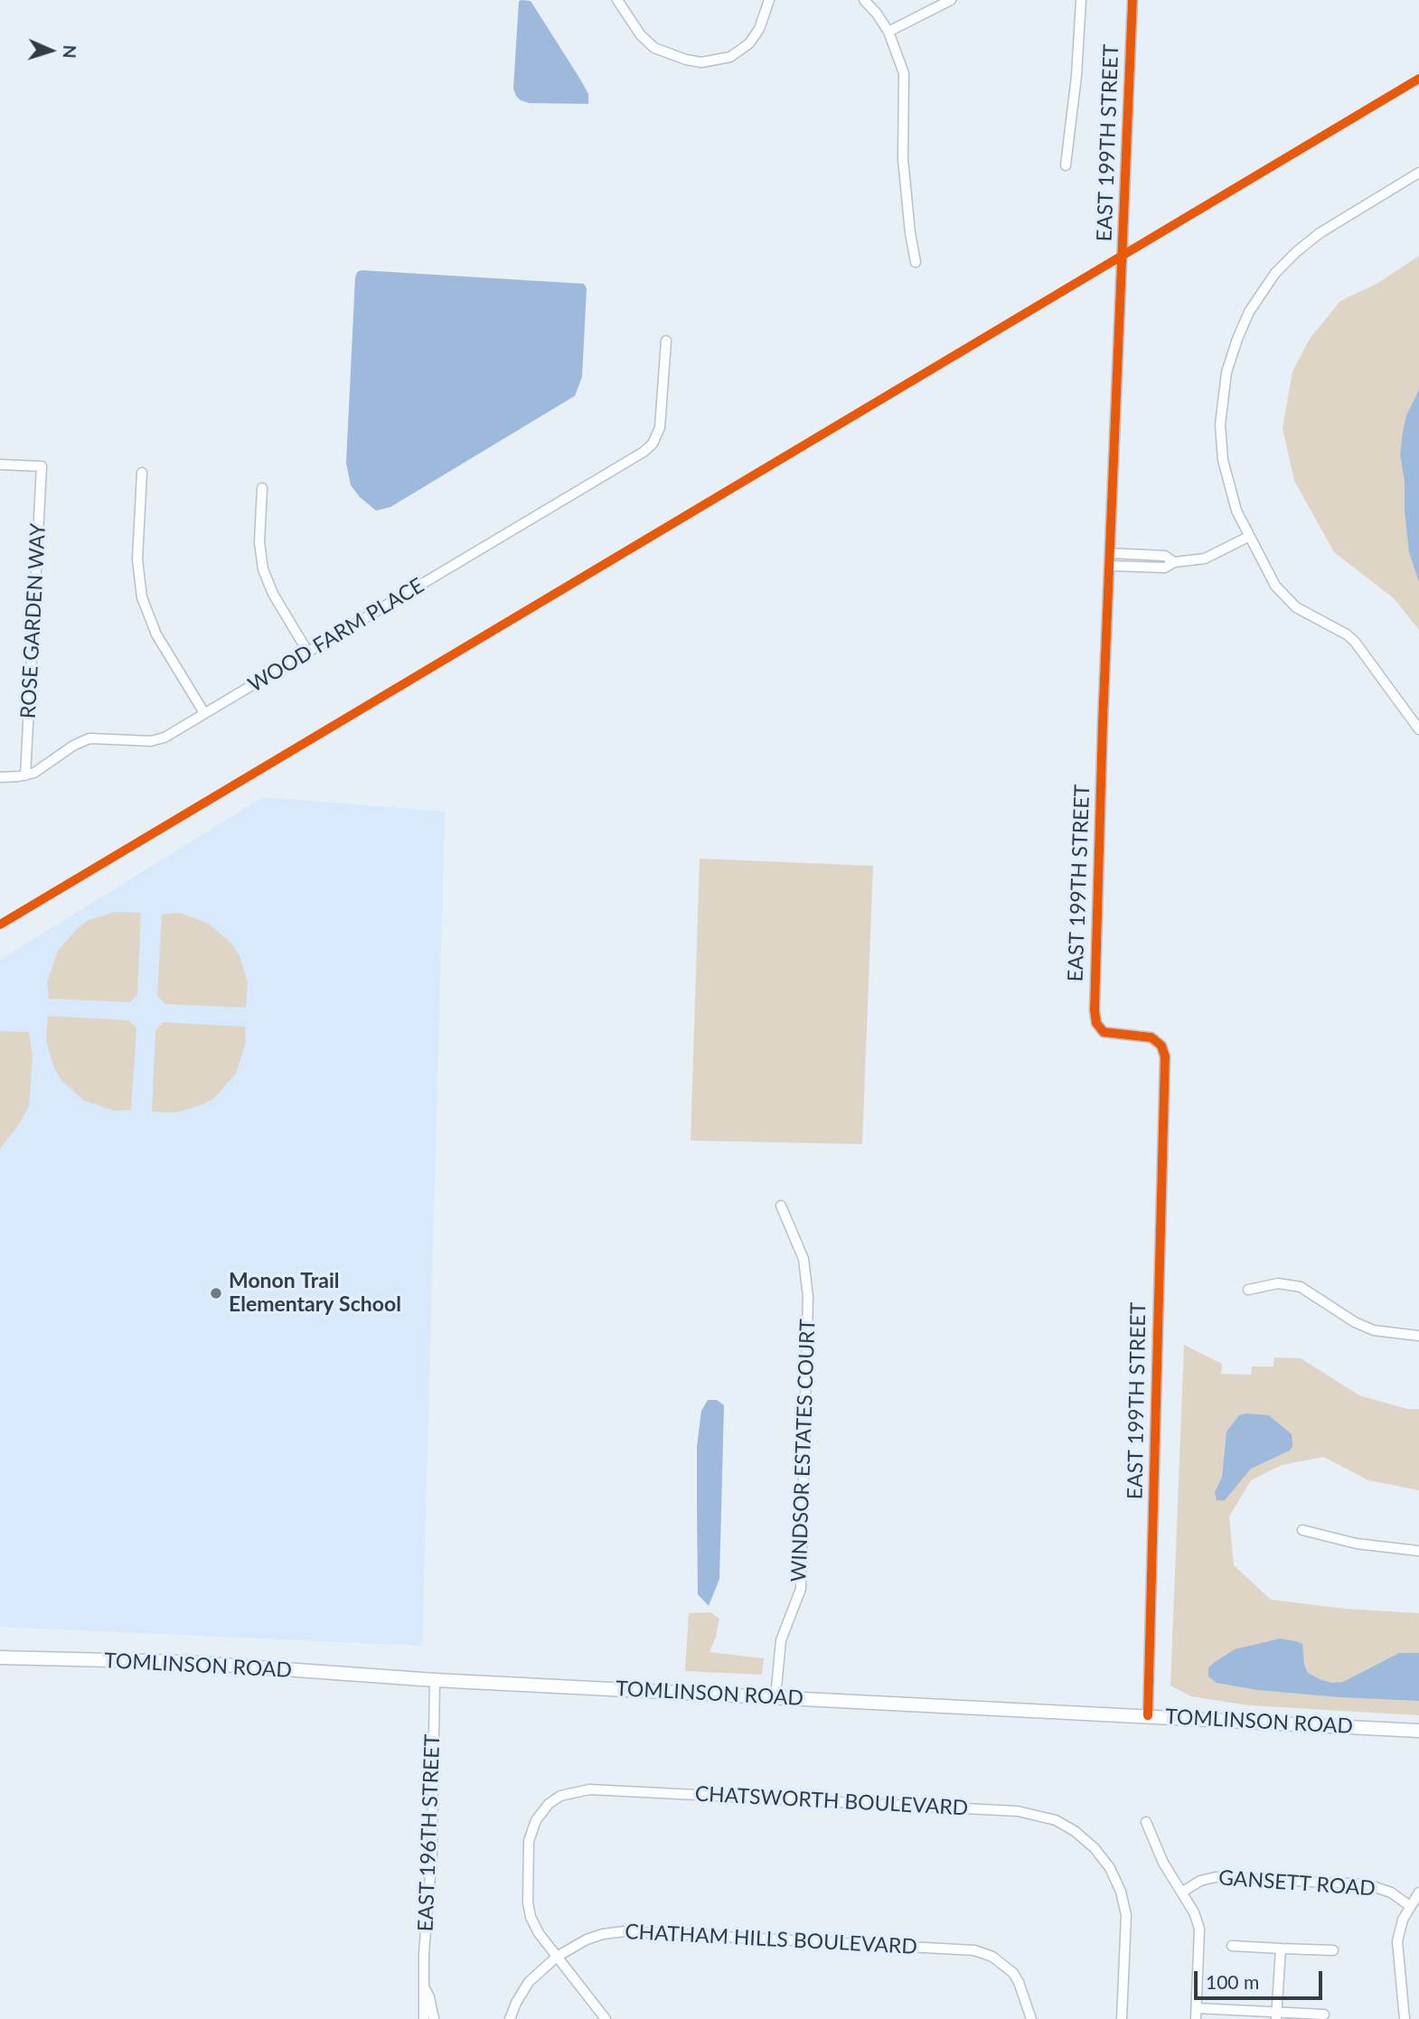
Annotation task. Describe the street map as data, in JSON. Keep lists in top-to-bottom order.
{
  "streets": {
    "street": [
      "EAST 199TH STREET",
      "ROSE GARDEN WAY",
      "WOOD FARM PLACE",
      "WINDSOR ESTATES COURT",
      "TOMLINSON ROAD",
      "CHATSWORTH BOULEVARD",
      "EAST 196TH STREET",
      "GANSETT ROAD",
      "CHATHAM HILLS BOULEVARD"
    ]
  },
  "crossings": [
    ["EAST 199TH STREET", "TOMLINSON ROAD"],
    ["ROSE GARDEN WAY", "WOOD FARM PLACE"],
    ["WINDSOR ESTATES COURT", "TOMLINSON ROAD"],
    ["TOMLINSON ROAD", "EAST 196TH STREET"],
    ["CHATSWORTH BOULEVARD", "CHATHAM HILLS BOULEVARD"]
  ],
  "places": ["Monon Trail Elementary School"],
  "scale_bar": "100 m",
  "north": "right"
}
